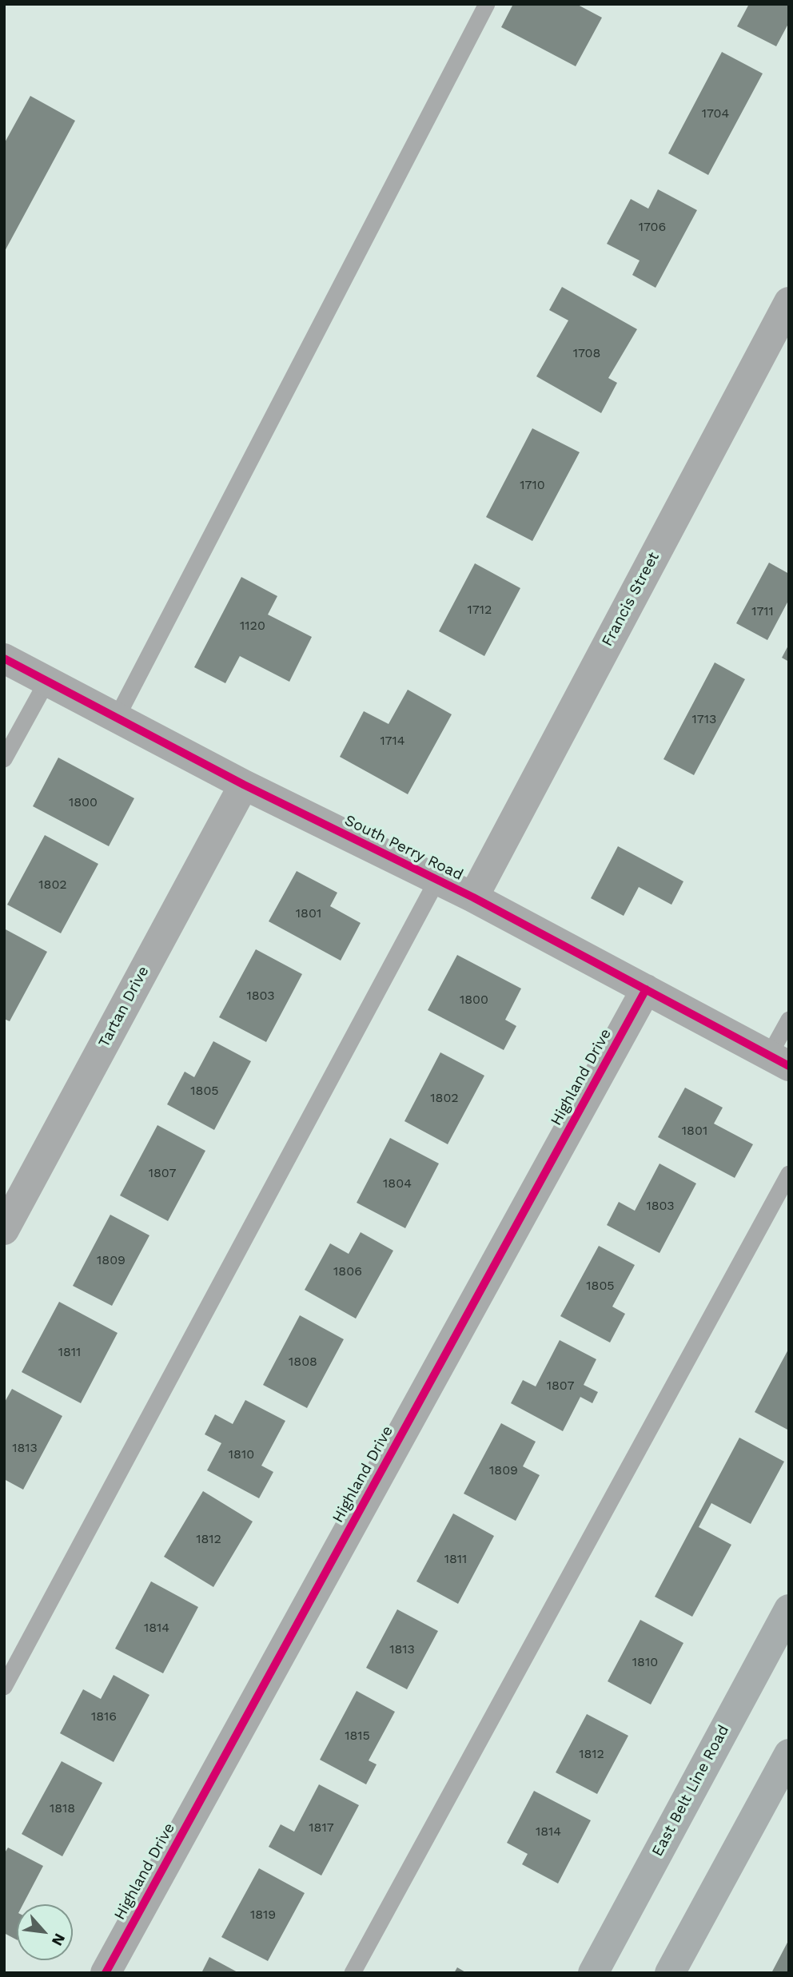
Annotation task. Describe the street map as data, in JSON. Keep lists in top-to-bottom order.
{
  "streets": {
    "main road": ["East Belt Line Road"],
    "street": [
      "Francis Street",
      "South Perry Road",
      "Tartan Drive",
      "Highland Drive"
    ]
  },
  "crossings": [
    ["Francis Street", "South Perry Road"],
    ["South Perry Road", "Tartan Drive"],
    ["South Perry Road", "Highland Drive"]
  ],
  "house_numbers": [
    "1704",
    "1706",
    "1708",
    "1710",
    "1712",
    "1711",
    "1120",
    "1713",
    "1714",
    "1800",
    "1802",
    "1801",
    "1803",
    "1800",
    "1805",
    "1802",
    "1801",
    "1807",
    "1804",
    "1803",
    "1809",
    "1806",
    "1805",
    "1811",
    "1808",
    "1807",
    "1813",
    "1810",
    "1809",
    "1812",
    "1811",
    "1814",
    "1813",
    "1810",
    "1816",
    "1815",
    "1812",
    "1818",
    "1817",
    "1814",
    "1819"
  ],
  "north": "bottom right"
}
